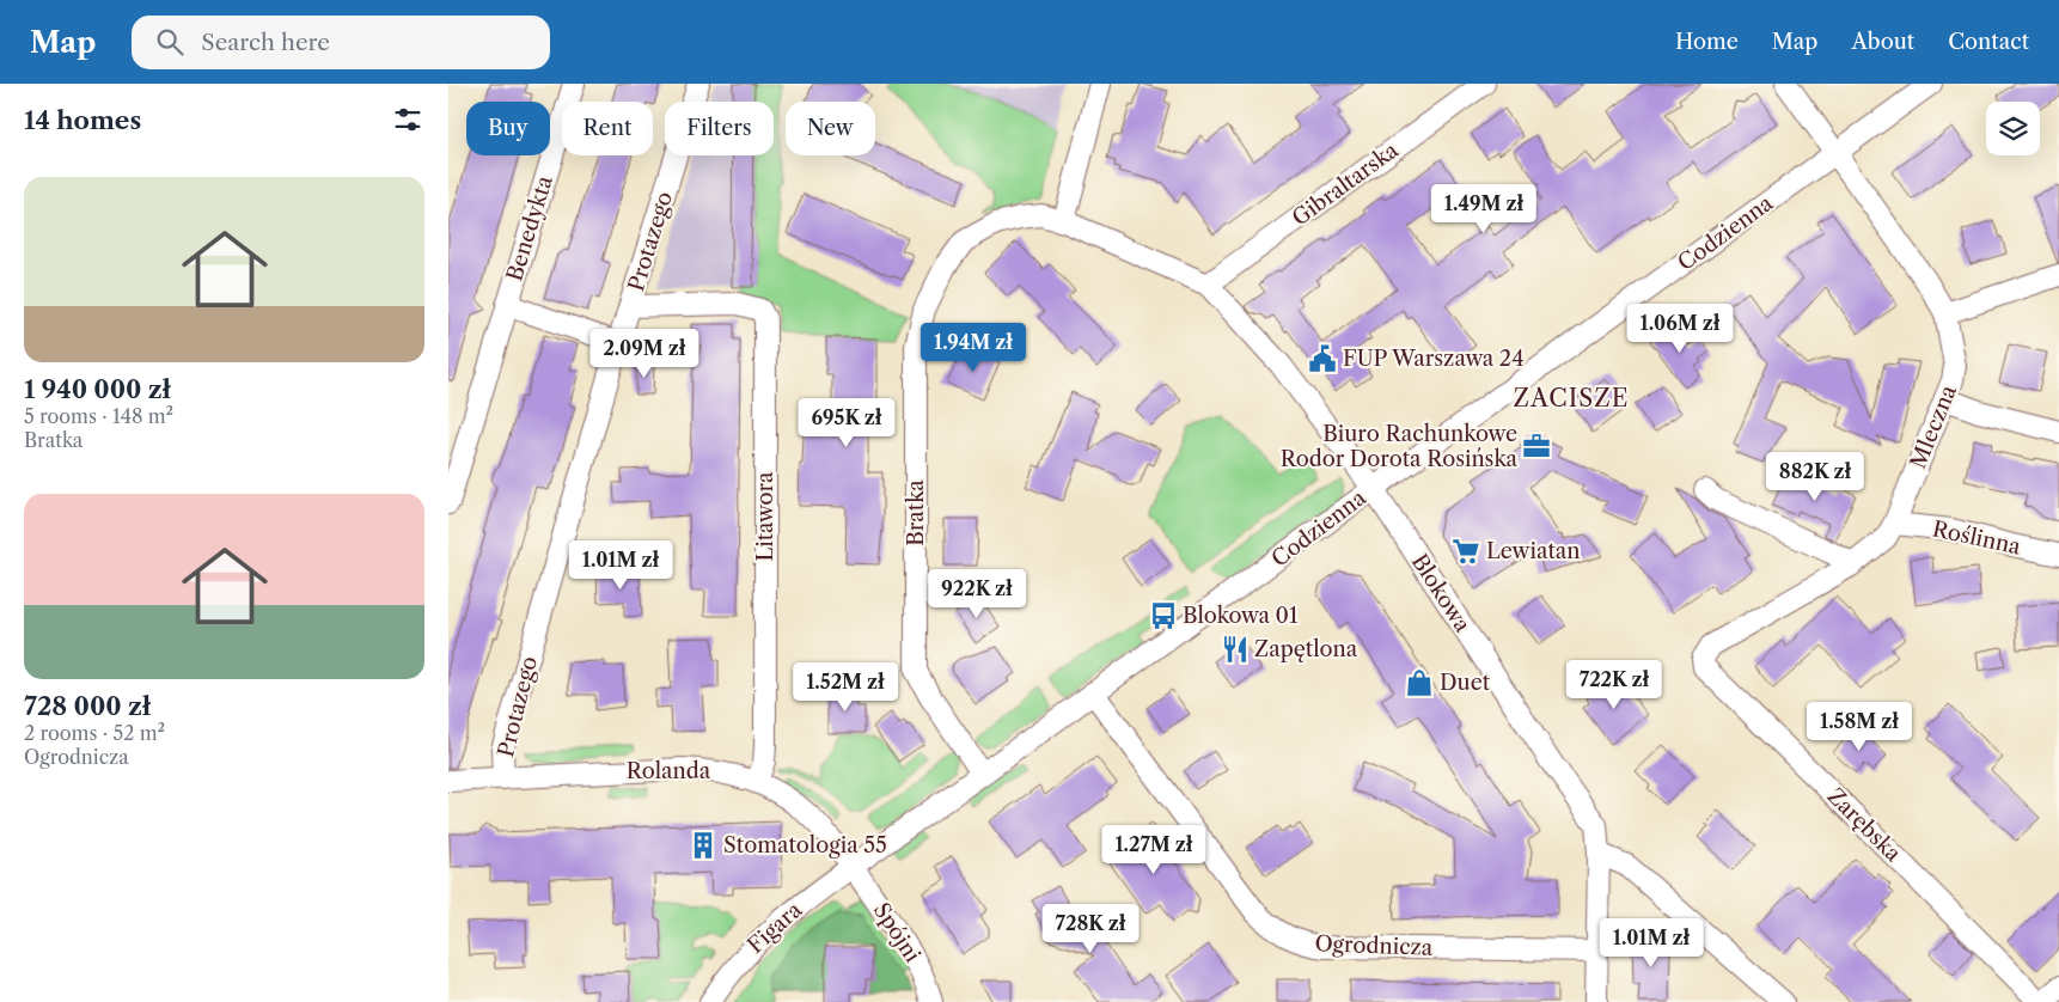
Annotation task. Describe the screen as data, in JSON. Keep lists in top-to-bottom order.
{
  "streets": {
    "street": [
      "Gibraltarska",
      "Benedykta",
      "Codzienna",
      "Protazego",
      "Mleczna",
      "Bratka",
      "Litawora",
      "Roślinna",
      "Blokowa",
      "Rolanda",
      "Zarębska",
      "Figara",
      "Spójni",
      "Ogrodnicza"
    ]
  },
  "crossings": [
    ["Gibraltarska", "Blokowa"],
    ["Benedykta", "Protazego"],
    ["Codzienna", "Mleczna"],
    ["Codzienna", "Bratka"],
    ["Codzienna", "Blokowa"],
    ["Codzienna", "Rolanda"],
    ["Codzienna", "Figara"],
    ["Codzienna", "Spójni"],
    ["Codzienna", "Ogrodnicza"],
    ["Protazego", "Litawora"],
    ["Protazego", "Rolanda"],
    ["Mleczna", "Roślinna"],
    ["Mleczna", "Zarębska"],
    ["Bratka", "Blokowa"],
    ["Litawora", "Rolanda"],
    ["Blokowa", "Ogrodnicza"],
    ["Rolanda", "Figara"],
    ["Rolanda", "Spójni"],
    ["Figara", "Spójni"]
  ],
  "districts": ["ZACISZE"],
  "places": {
    "public building": ["FUP Warszawa 24"],
    "office": ["Biuro Rachunkowe Rodor Dorota Rosińska"],
    "supermarket": ["Lewiatan"],
    "bus stop": ["Blokowa 01"],
    "restaurant": ["Zapętlona"],
    "shop": ["Duet"],
    "building": ["Stomatologia 55"]
  },
  "page": {
    "header": "Map",
    "search": "Search here",
    "nav": [
      "Home",
      "Map",
      "About",
      "Contact"
    ],
    "heading": "14 homes",
    "chip": [
      "Buy",
      "Rent",
      "Filters",
      "New"
    ],
    "list": [
      {
        "name": "1 940 000 zł",
        "note": "5 rooms · 148 m² · Bratka"
      },
      {
        "name": "728 000 zł",
        "note": "2 rooms · 52 m² · Ogrodnicza"
      }
    ],
    "price": [
      "1.49M zł",
      "1.06M zł",
      "1.94M zł",
      "2.09M zł",
      "695K zł",
      "882K zł",
      "1.01M zł",
      "922K zł",
      "722K zł",
      "1.52M zł",
      "1.58M zł",
      "1.27M zł",
      "728K zł",
      "1.01M zł"
    ]
  }
}
